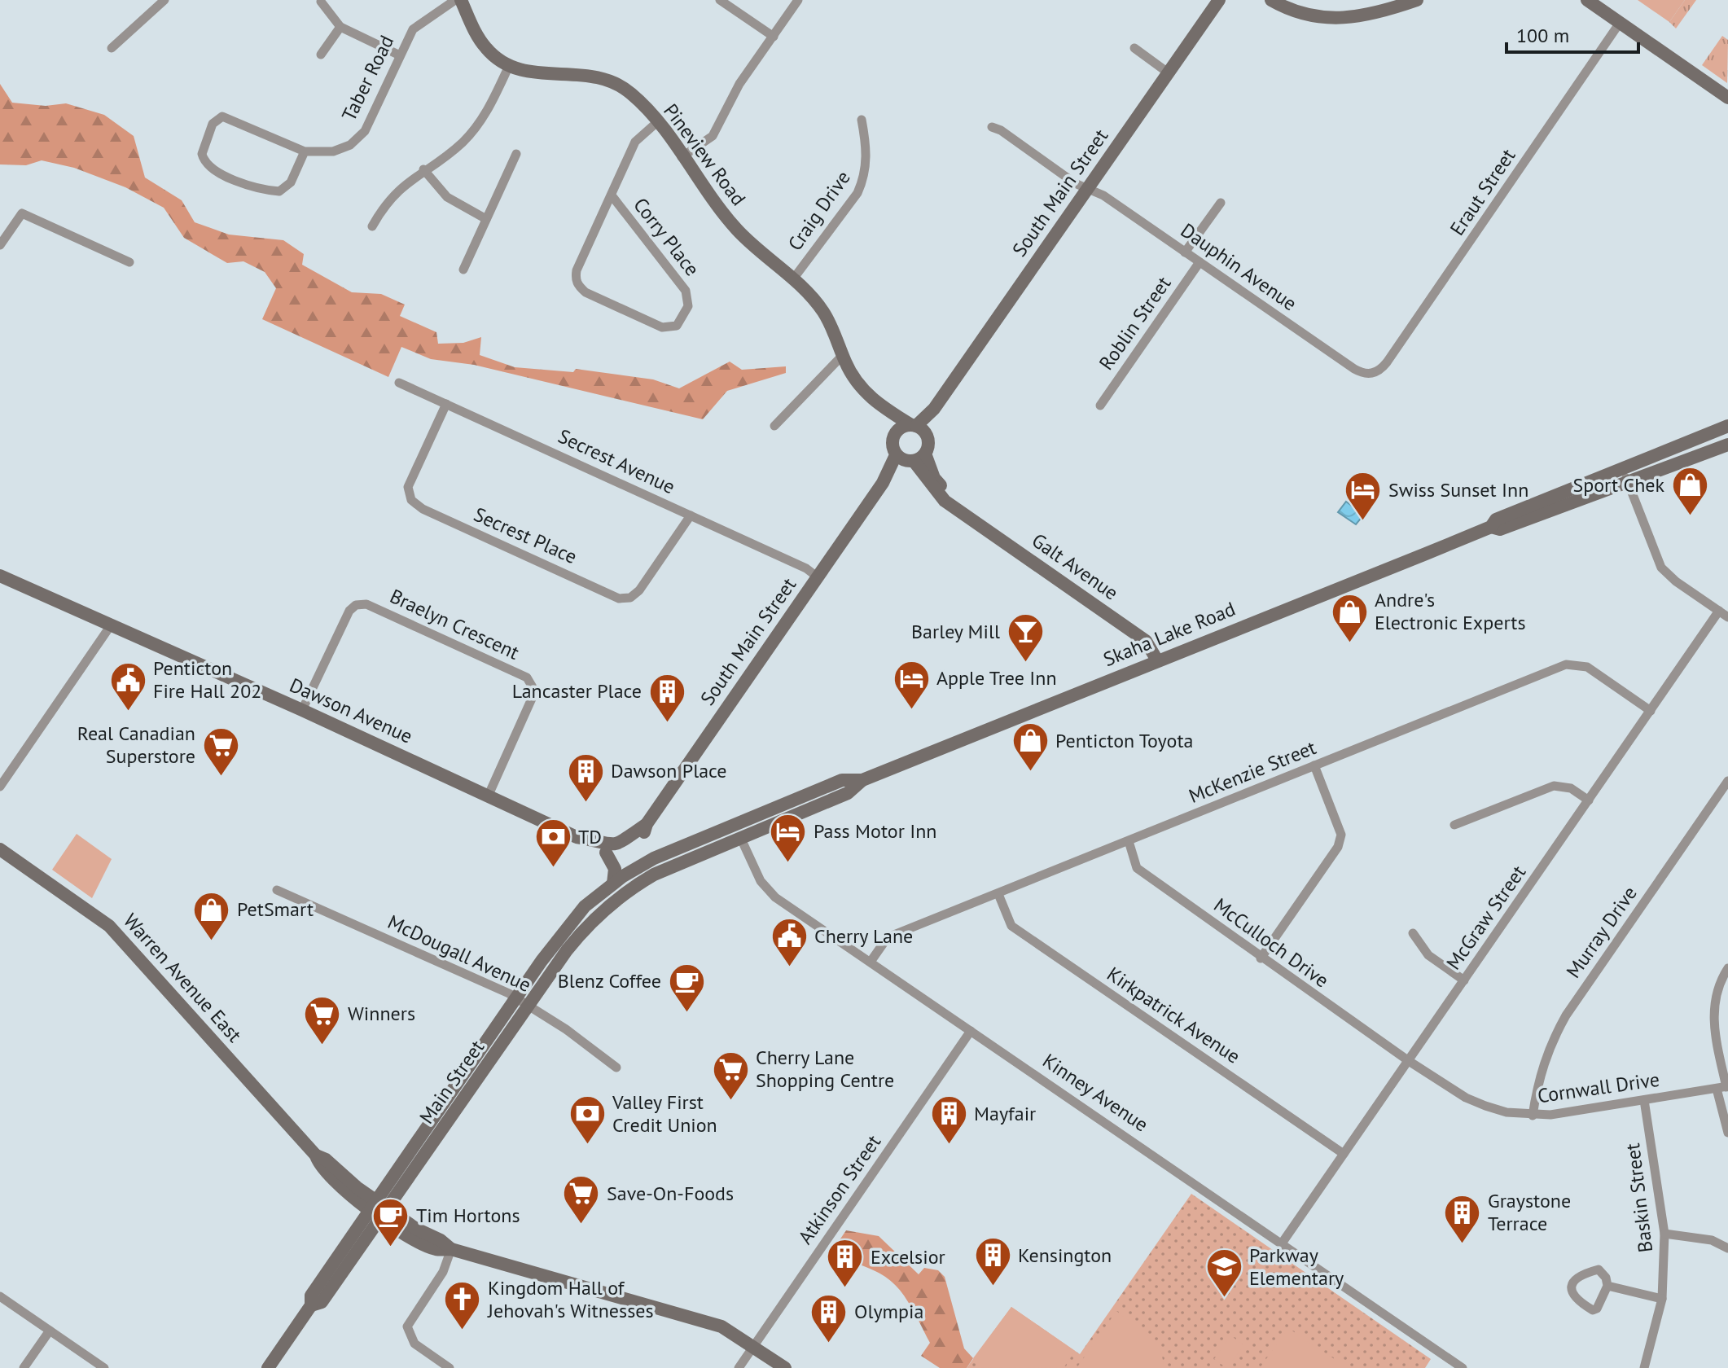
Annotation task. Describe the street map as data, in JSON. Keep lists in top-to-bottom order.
{
  "streets": {
    "street": [
      "Taber Road",
      "Pineview Road",
      "Eraut Street",
      "South Main Street",
      "Craig Drive",
      "Corry Place",
      "Dauphin Avenue",
      "Roblin Street",
      "Secrest Avenue",
      "Secrest Place",
      "Galt Avenue",
      "Braelyn Crescent",
      "Skaha Lake Road",
      "Dawson Avenue",
      "McKenzie Street",
      "McGraw Street",
      "Murray Drive",
      "McCulloch Drive",
      "McDougall Avenue",
      "Warren Avenue East",
      "Kirkpatrick Avenue",
      "Main Street",
      "Cornwall Drive",
      "Kinney Avenue",
      "Atkinson Street",
      "Baskin Street"
    ]
  },
  "crossings": [
    ["Pineview Road", "South Main Street"],
    ["Pineview Road", "Craig Drive"],
    ["Pineview Road", "Corry Place"],
    ["Pineview Road", "Galt Avenue"],
    ["Eraut Street", "Dauphin Avenue"],
    ["South Main Street", "Dauphin Avenue"],
    ["South Main Street", "Secrest Avenue"],
    ["South Main Street", "Galt Avenue"],
    ["South Main Street", "Dawson Avenue"],
    ["Dauphin Avenue", "Roblin Street"],
    ["Secrest Avenue", "Secrest Place"],
    ["Galt Avenue", "Skaha Lake Road"],
    ["Braelyn Crescent", "Dawson Avenue"],
    ["Skaha Lake Road", "Main Street"],
    ["Skaha Lake Road", "Kinney Avenue"],
    ["McKenzie Street", "McGraw Street"],
    ["McKenzie Street", "McCulloch Drive"],
    ["McKenzie Street", "Kirkpatrick Avenue"],
    ["McKenzie Street", "Kinney Avenue"],
    ["McGraw Street", "McCulloch Drive"],
    ["McGraw Street", "Kirkpatrick Avenue"],
    ["McGraw Street", "Cornwall Drive"],
    ["McGraw Street", "Kinney Avenue"],
    ["Murray Drive", "Cornwall Drive"],
    ["McCulloch Drive", "Cornwall Drive"],
    ["McDougall Avenue", "Main Street"],
    ["Warren Avenue East", "Main Street"],
    ["Warren Avenue East", "Atkinson Street"],
    ["Cornwall Drive", "Baskin Street"],
    ["Kinney Avenue", "Atkinson Street"]
  ],
  "places": {
    "shop": [
      "Sport Chek",
      "Andre's Electronic Experts",
      "Penticton Toyota",
      "PetSmart"
    ],
    "hotel": ["Swiss Sunset Inn", "Apple Tree Inn", "Pass Motor Inn"],
    "bar": ["Barley Mill"],
    "public building": ["Penticton Fire Hall 202", "Cherry Lane"],
    "building": [
      "Lancaster Place",
      "Dawson Place",
      "Mayfair",
      "Graystone Terrace",
      "Kensington",
      "Excelsior",
      "Olympia"
    ],
    "supermarket": [
      "Real Canadian Superstore",
      "Winners",
      "Cherry Lane Shopping Centre",
      "Save-On-Foods"
    ],
    "bank": ["TD", "Valley First Credit Union"],
    "cafe": ["Blenz Coffee", "Tim Hortons"],
    "school or university": ["Parkway Elementary"],
    "church": ["Kingdom Hall of Jehovah's Witnesses"]
  },
  "scale_bar": "100 m"
}
